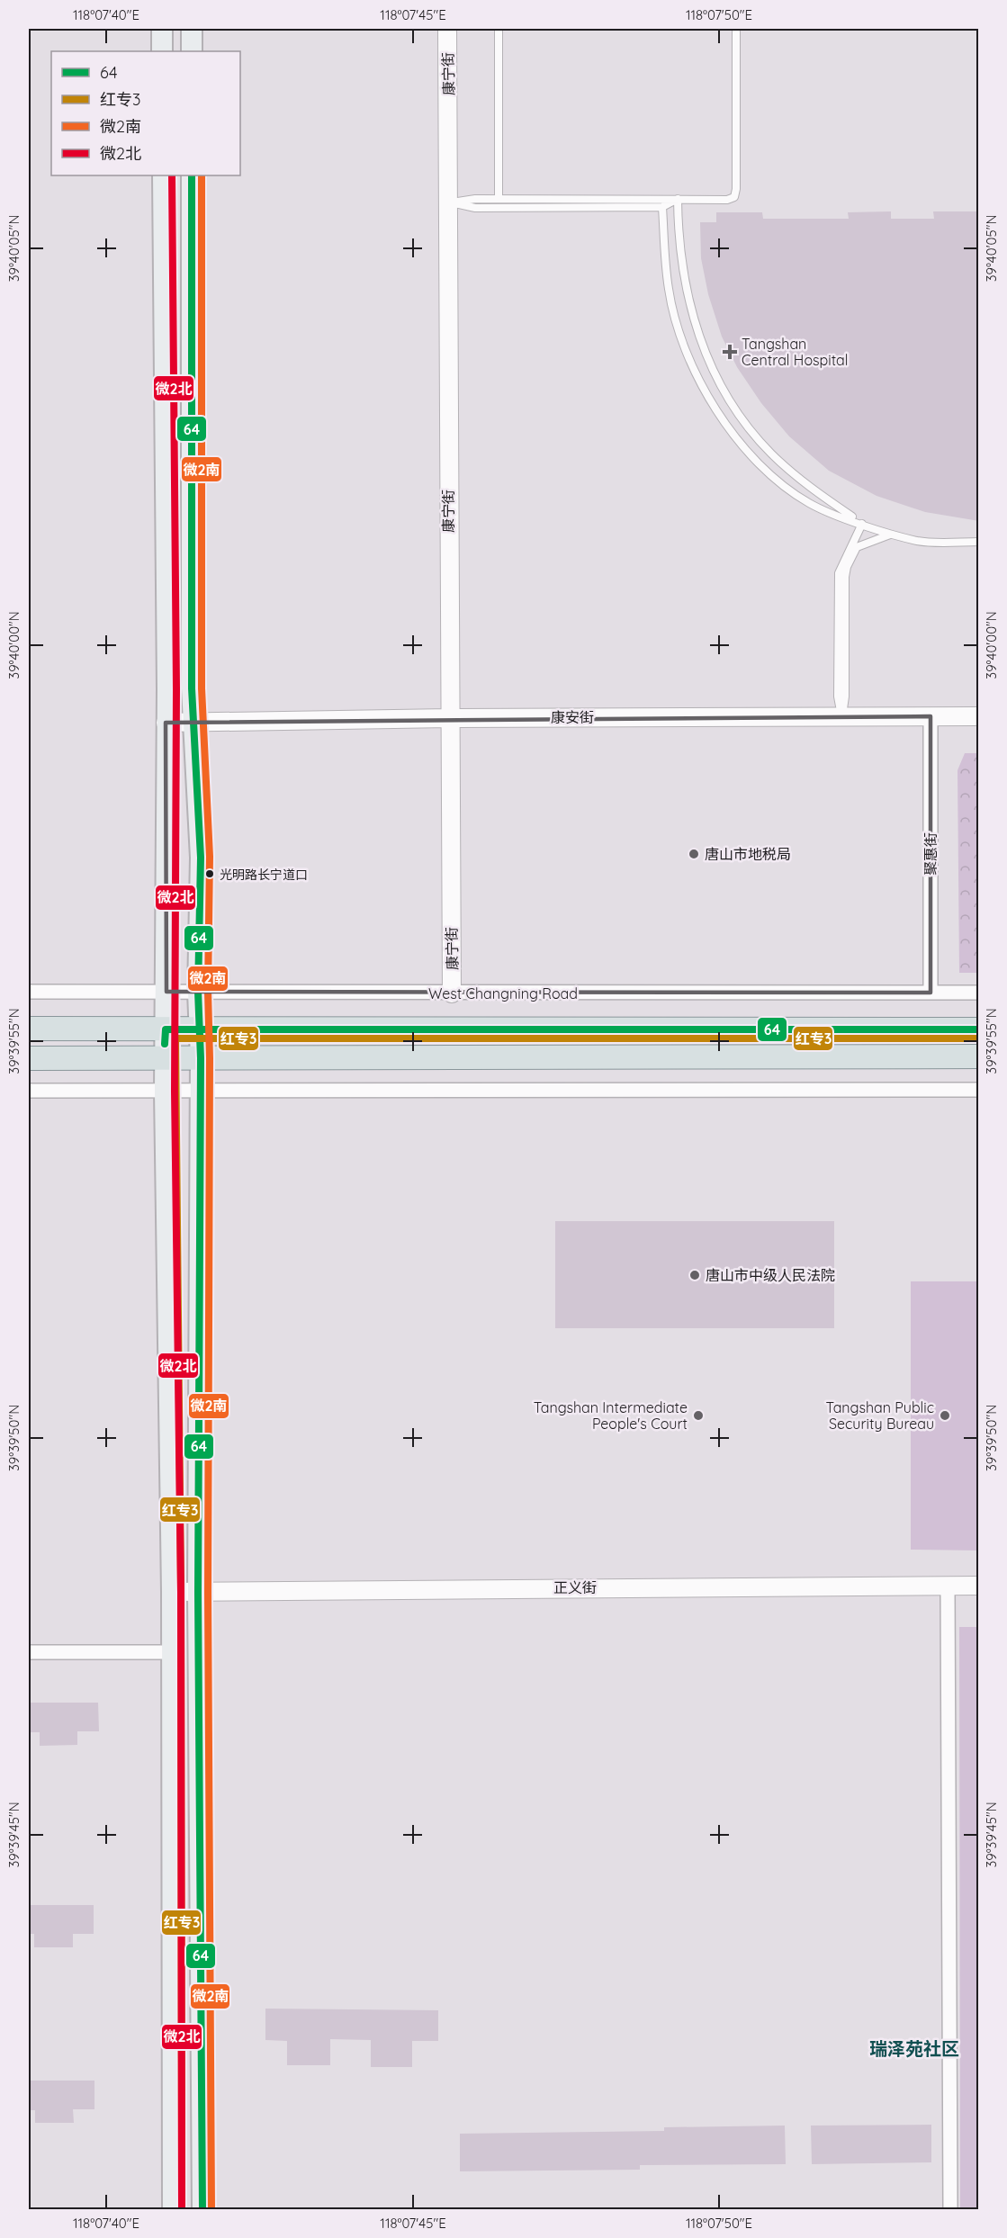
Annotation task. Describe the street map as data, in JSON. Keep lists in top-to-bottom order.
{
  "streets": {
    "street": [
      "康宁街",
      "康安街",
      "聚惠街",
      "West Changning Road",
      "正义街"
    ]
  },
  "crossings": [
    ["康宁街", "康安街"],
    ["康宁街", "West Changning Road"],
    ["康安街", "聚惠街"],
    ["聚惠街", "West Changning Road"]
  ],
  "districts": ["瑞泽苑社区"],
  "places": {
    "health": ["Tangshan Central Hospital"],
    "other": [
      "唐山市地税局",
      "光明路长宁道口",
      "唐山市中级人民法院",
      "Tangshan Intermediate People's Court",
      "Tangshan Public Security Bureau"
    ]
  },
  "lines": [
    "transit line 64",
    "transit line 微2南",
    "transit line 微2北",
    "transit line 红专3"
  ],
  "legend": [
    "64",
    "红专3",
    "微2南",
    "微2北"
  ],
  "coordinates": [
    "118°07'40\"E",
    "118°07'45\"E",
    "118°07'50\"E",
    "39°40'05\"N",
    "39°40'00\"N",
    "39°39'55\"N",
    "39°39'50\"N",
    "39°39'45\"N"
  ]
}
